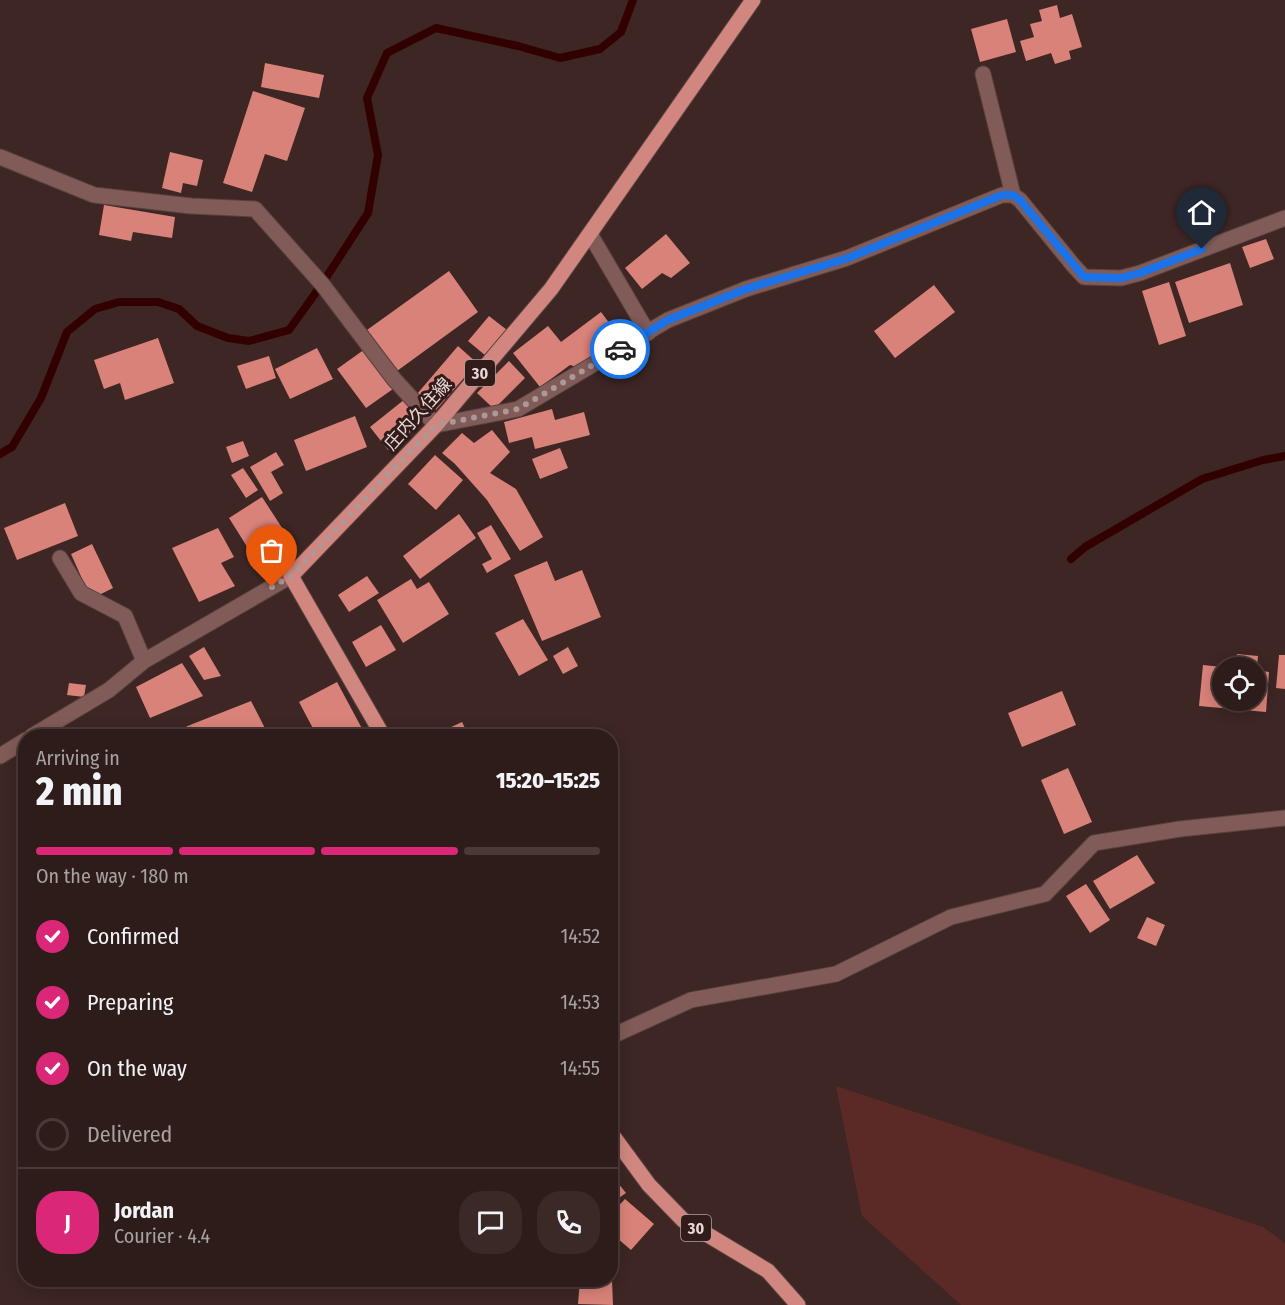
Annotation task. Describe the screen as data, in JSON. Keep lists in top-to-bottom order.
{
  "streets": {
    "main road": ["30", "庄内久住線"]
  },
  "page": {
    "heading": ["2 min", "Arriving in", "15:20–15:25"],
    "panel": ["Jordan", "Courier · 4.4"],
    "bar": "On the way · 180 m",
    "list": [
      ["Confirmed", "14:52"],
      ["Preparing", "14:53"],
      ["On the way", "14:55"],
      "Delivered"
    ],
    "round": "J"
  }
}
